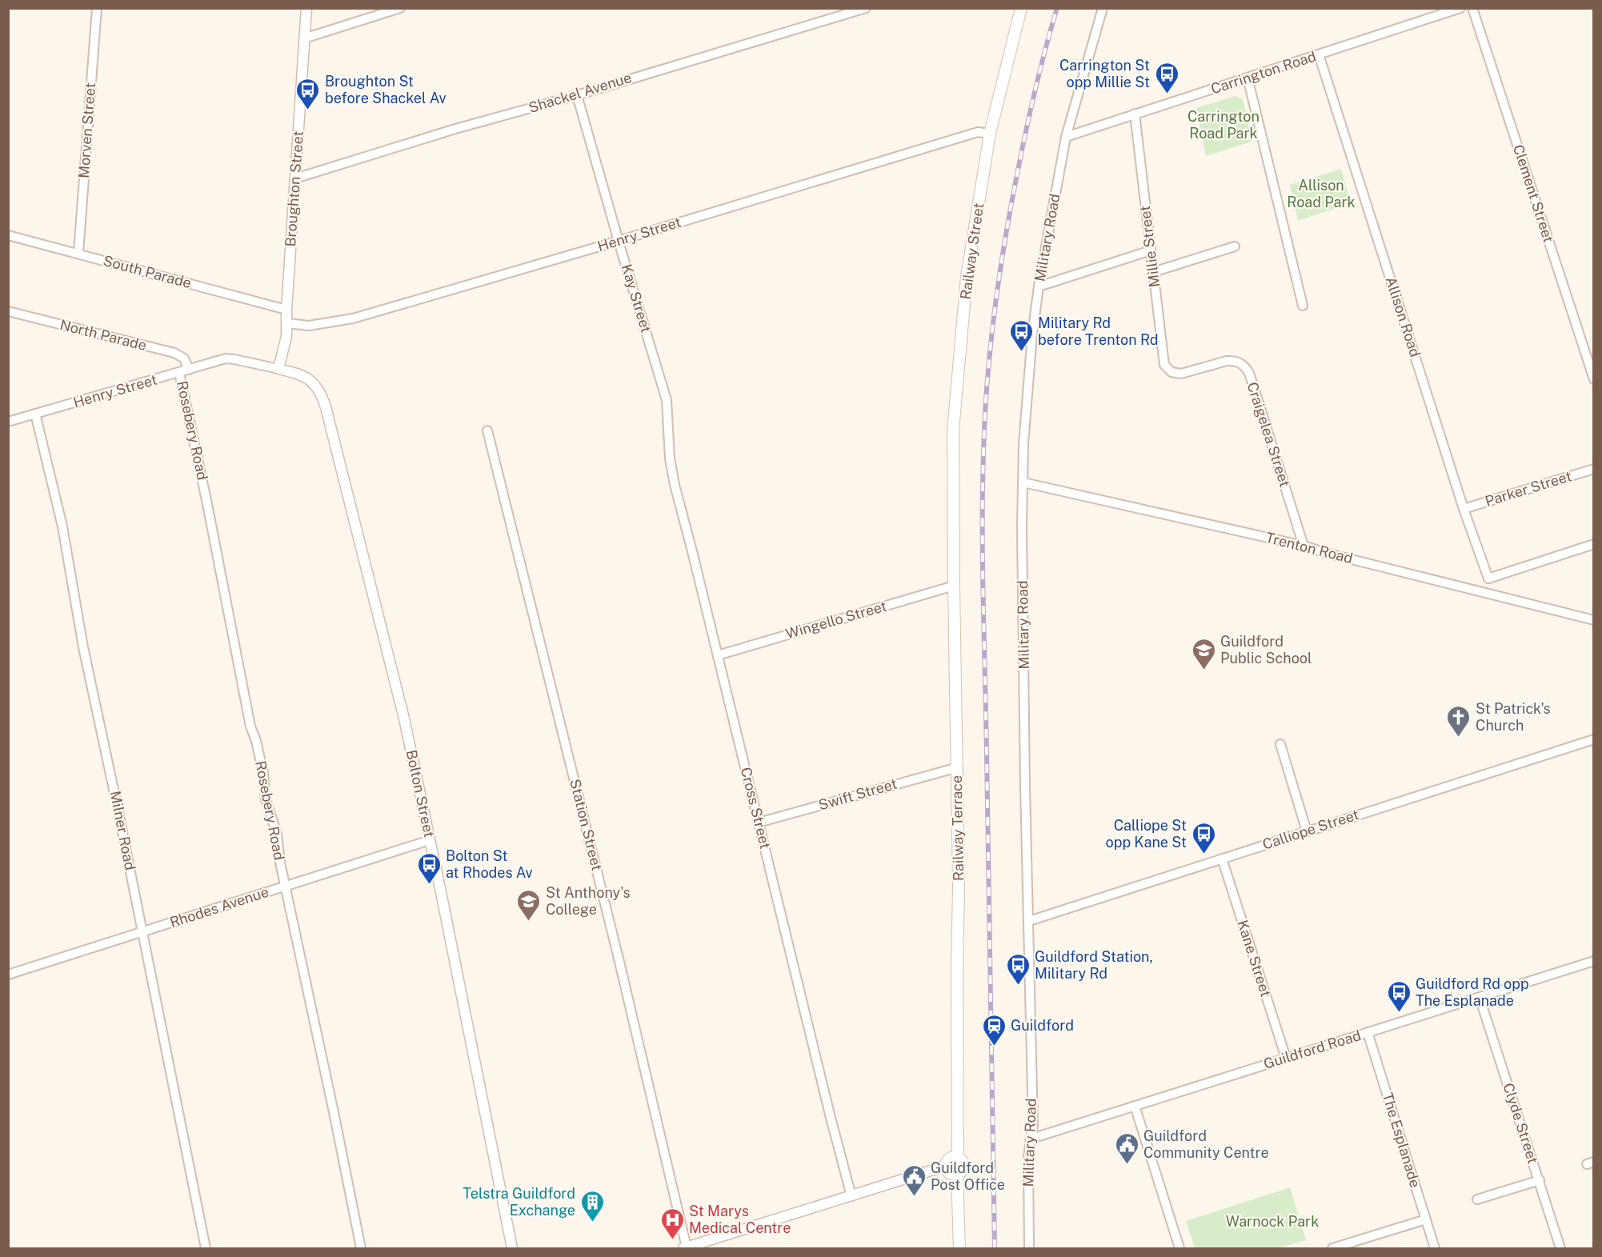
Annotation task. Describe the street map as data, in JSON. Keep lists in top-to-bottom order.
{
  "streets": {
    "main road": ["Railway Street", "Railway Terrace"],
    "street": [
      "Carrington Road",
      "Shackel Avenue",
      "Morven Street",
      "Broughton Street",
      "Clement Street",
      "Henry Street",
      "Military Road",
      "Millie Street",
      "South Parade",
      "Kay Street",
      "Allison Road",
      "North Parade",
      "Rosebery Road",
      "Craigelea Street",
      "Parker Street",
      "Trenton Road",
      "Wingello Street",
      "Bolton Street",
      "Swift Street",
      "Cross Street",
      "Station Street",
      "Calliope Street",
      "Milner Road",
      "Rhodes Avenue",
      "Kane Street",
      "Guildford Road",
      "Clyde Street",
      "The Esplanade"
    ]
  },
  "crossings": [
    ["Carrington Road", "Military Road"],
    ["Carrington Road", "Millie Street"],
    ["Carrington Road", "Allison Road"],
    ["Shackel Avenue", "Broughton Street"],
    ["Shackel Avenue", "Kay Street"],
    ["Morven Street", "South Parade"],
    ["Broughton Street", "Henry Street"],
    ["Broughton Street", "South Parade"],
    ["Broughton Street", "Bolton Street"],
    ["Henry Street", "Railway Street"],
    ["Henry Street", "Kay Street"],
    ["Henry Street", "North Parade"],
    ["Henry Street", "Rosebery Road"],
    ["Henry Street", "Bolton Street"],
    ["Henry Street", "Milner Road"],
    ["Military Road", "Trenton Road"],
    ["Military Road", "Calliope Street"],
    ["Military Road", "Guildford Road"],
    ["Millie Street", "Craigelea Street"],
    ["Railway Street", "Railway Terrace"],
    ["Kay Street", "Cross Street"],
    ["Allison Road", "Parker Street"],
    ["Rosebery Road", "Rhodes Avenue"],
    ["Craigelea Street", "Trenton Road"],
    ["Wingello Street", "Cross Street"],
    ["Wingello Street", "Railway Terrace"],
    ["Bolton Street", "Rhodes Avenue"],
    ["Swift Street", "Cross Street"],
    ["Swift Street", "Railway Terrace"],
    ["Calliope Street", "Kane Street"],
    ["Milner Road", "Rhodes Avenue"],
    ["Kane Street", "Guildford Road"],
    ["Guildford Road", "Clyde Street"],
    ["Guildford Road", "The Esplanade"]
  ],
  "parks": ["Carrington Road Park", "Allison Road Park", "Warnock Park"],
  "places": {
    "bus stop": [
      "Carrington St opp Millie St",
      "Broughton St before Shackel Av",
      "Military Rd before Trenton Rd",
      "Calliope St opp Kane St",
      "Bolton St at Rhodes Av",
      "Guildford Station, Military Rd",
      "Guildford Rd opp The Esplanade"
    ],
    "school or university": ["Guildford Public School", "St Anthony's College"],
    "church": ["St Patrick's Church"],
    "station": ["Guildford"],
    "public building": ["Guildford Community Centre", "Guildford Post Office"],
    "building": ["Telstra Guildford Exchange"],
    "hospital": ["St Marys Medical Centre"]
  }
}
